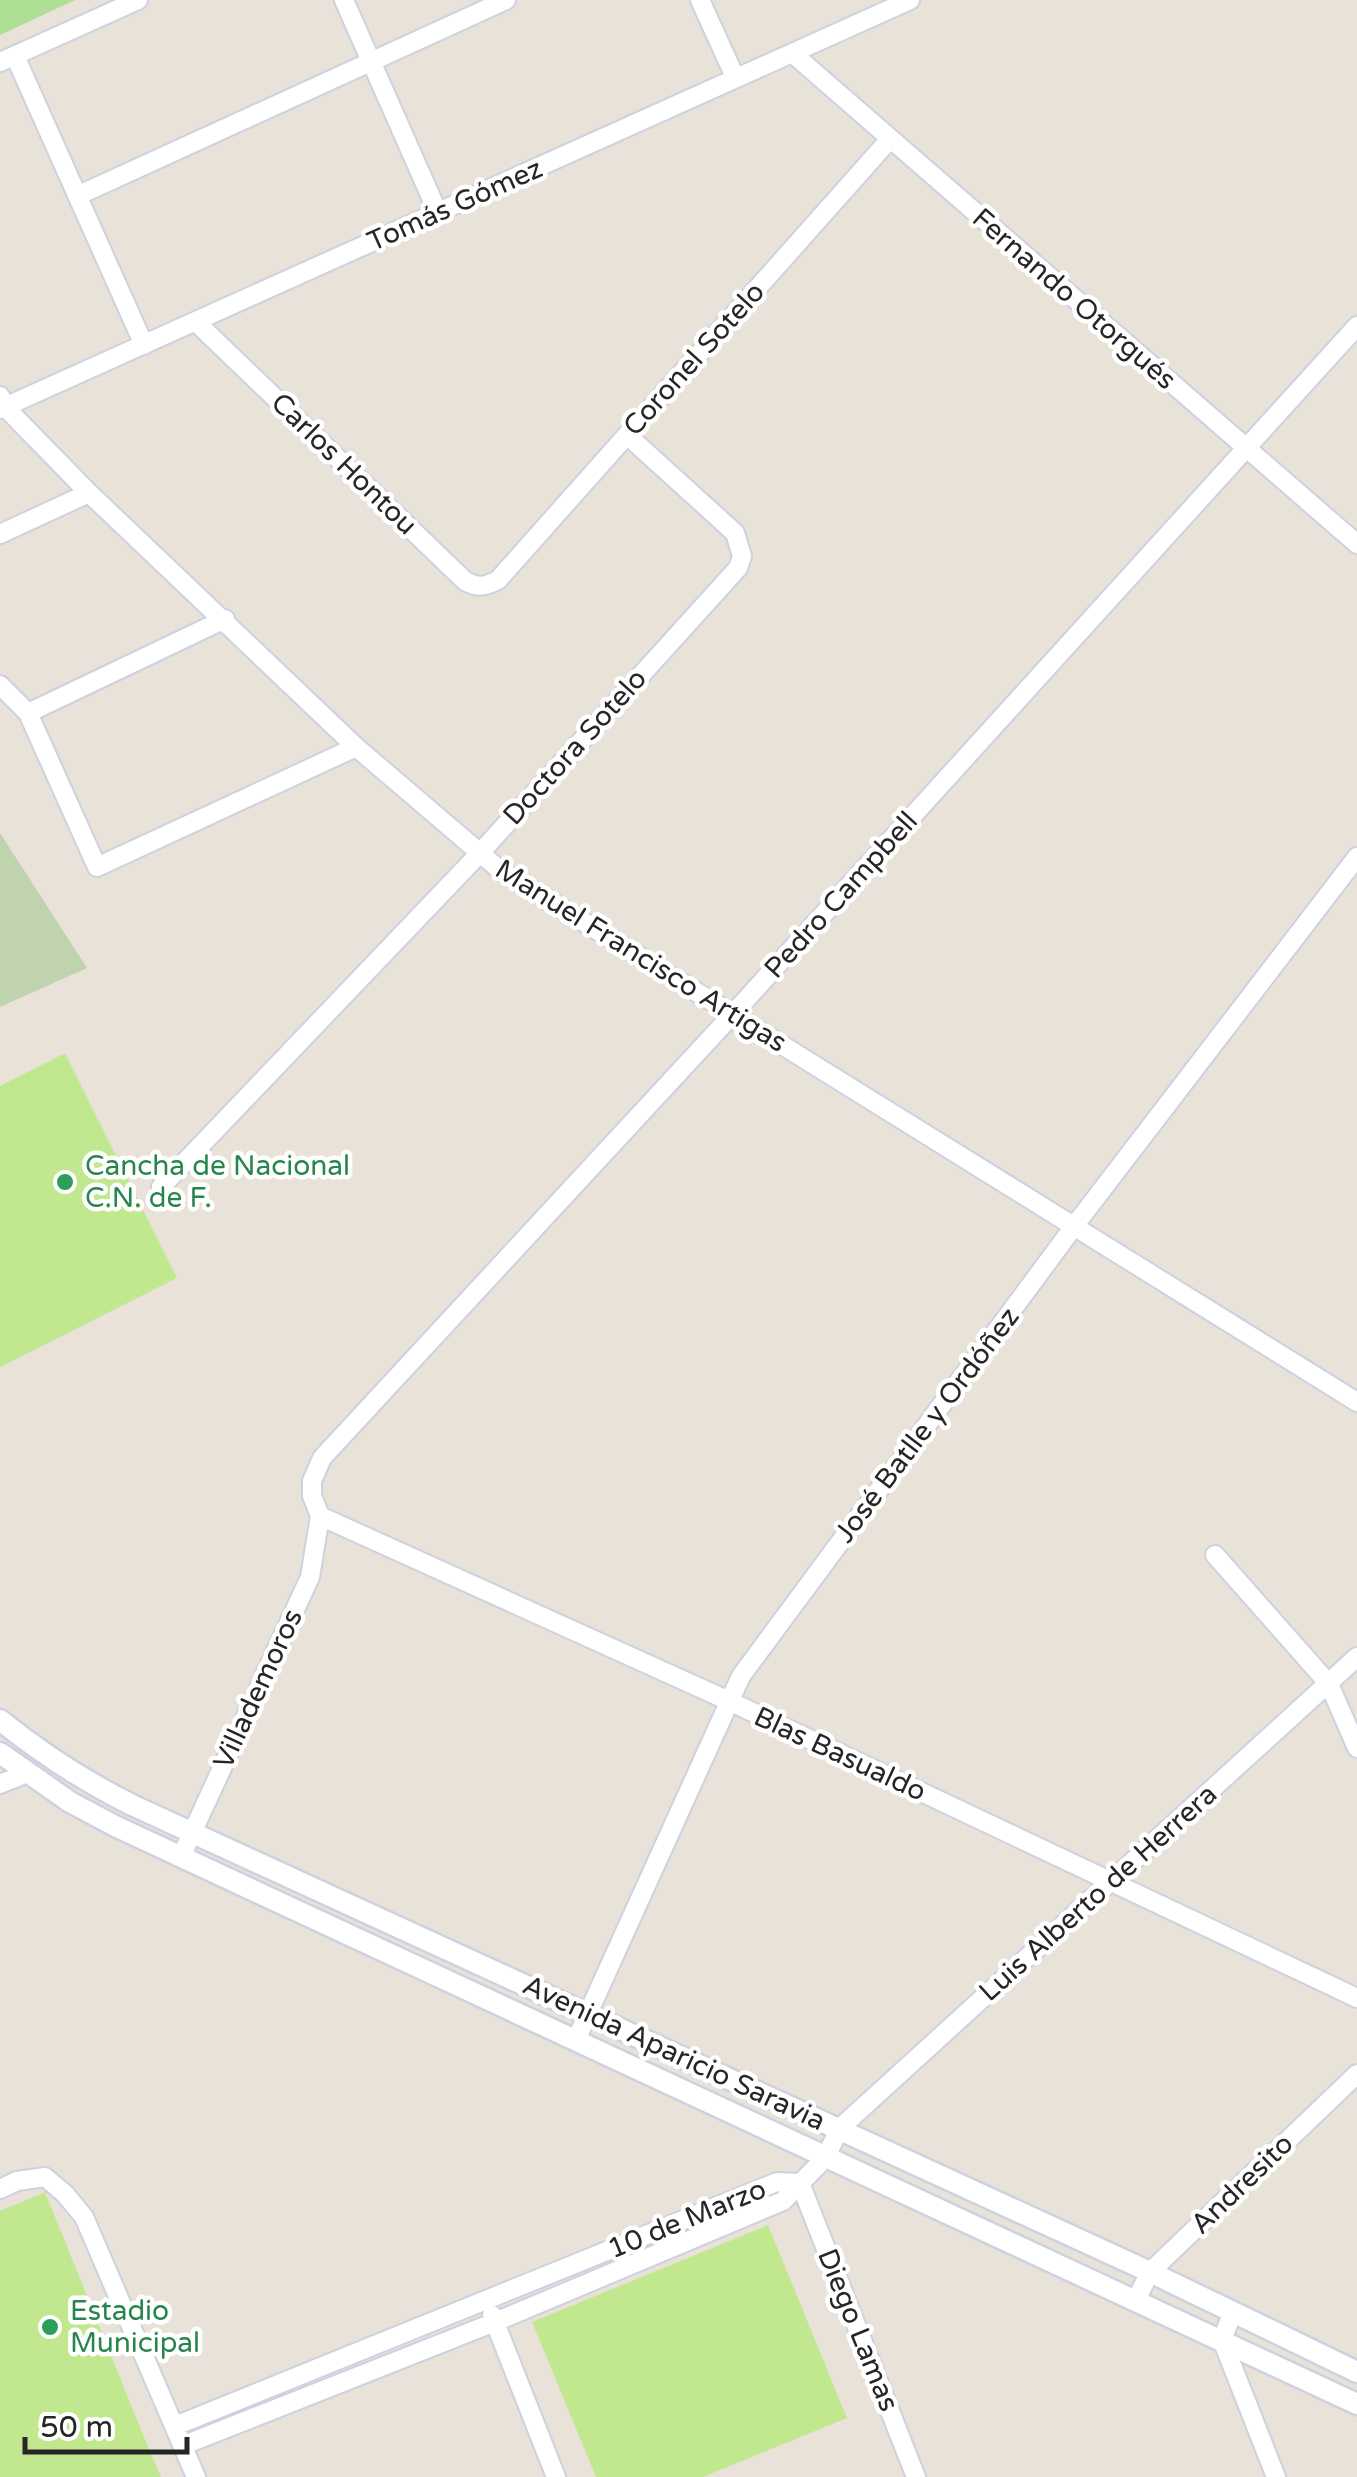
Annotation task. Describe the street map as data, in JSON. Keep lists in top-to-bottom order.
{
  "streets": {
    "street": [
      "Tomás Gómez",
      "Fernando Otorgués",
      "Coronel Sotelo",
      "Carlos Hontou",
      "Doctora Sotelo",
      "Pedro Campbell",
      "Manuel Francisco Artigas",
      "José Batlle y Ordóñez",
      "Villademoros",
      "Blas Basualdo",
      "Luis Alberto de Herrera",
      "Avenida Aparicio Saravia",
      "Andresito",
      "10 de Marzo",
      "Diego Lamas"
    ]
  },
  "crossings": [
    ["Tomás Gómez", "Fernando Otorgués"],
    ["Tomás Gómez", "Carlos Hontou"],
    ["Tomás Gómez", "Manuel Francisco Artigas"],
    ["Fernando Otorgués", "Coronel Sotelo"],
    ["Fernando Otorgués", "Pedro Campbell"],
    ["Coronel Sotelo", "Carlos Hontou"],
    ["Coronel Sotelo", "Doctora Sotelo"],
    ["Doctora Sotelo", "Manuel Francisco Artigas"],
    ["Pedro Campbell", "Manuel Francisco Artigas"],
    ["Pedro Campbell", "Villademoros"],
    ["Pedro Campbell", "Blas Basualdo"],
    ["Manuel Francisco Artigas", "José Batlle y Ordóñez"],
    ["José Batlle y Ordóñez", "Blas Basualdo"],
    ["José Batlle y Ordóñez", "Avenida Aparicio Saravia"],
    ["Villademoros", "Blas Basualdo"],
    ["Villademoros", "Avenida Aparicio Saravia"],
    ["Blas Basualdo", "Luis Alberto de Herrera"],
    ["Luis Alberto de Herrera", "Avenida Aparicio Saravia"],
    ["Avenida Aparicio Saravia", "Andresito"],
    ["10 de Marzo", "Diego Lamas"]
  ],
  "places": ["Cancha de Nacional C.N. de F.", "Estadio Municipal"],
  "scale_bar": "50 m"
}
